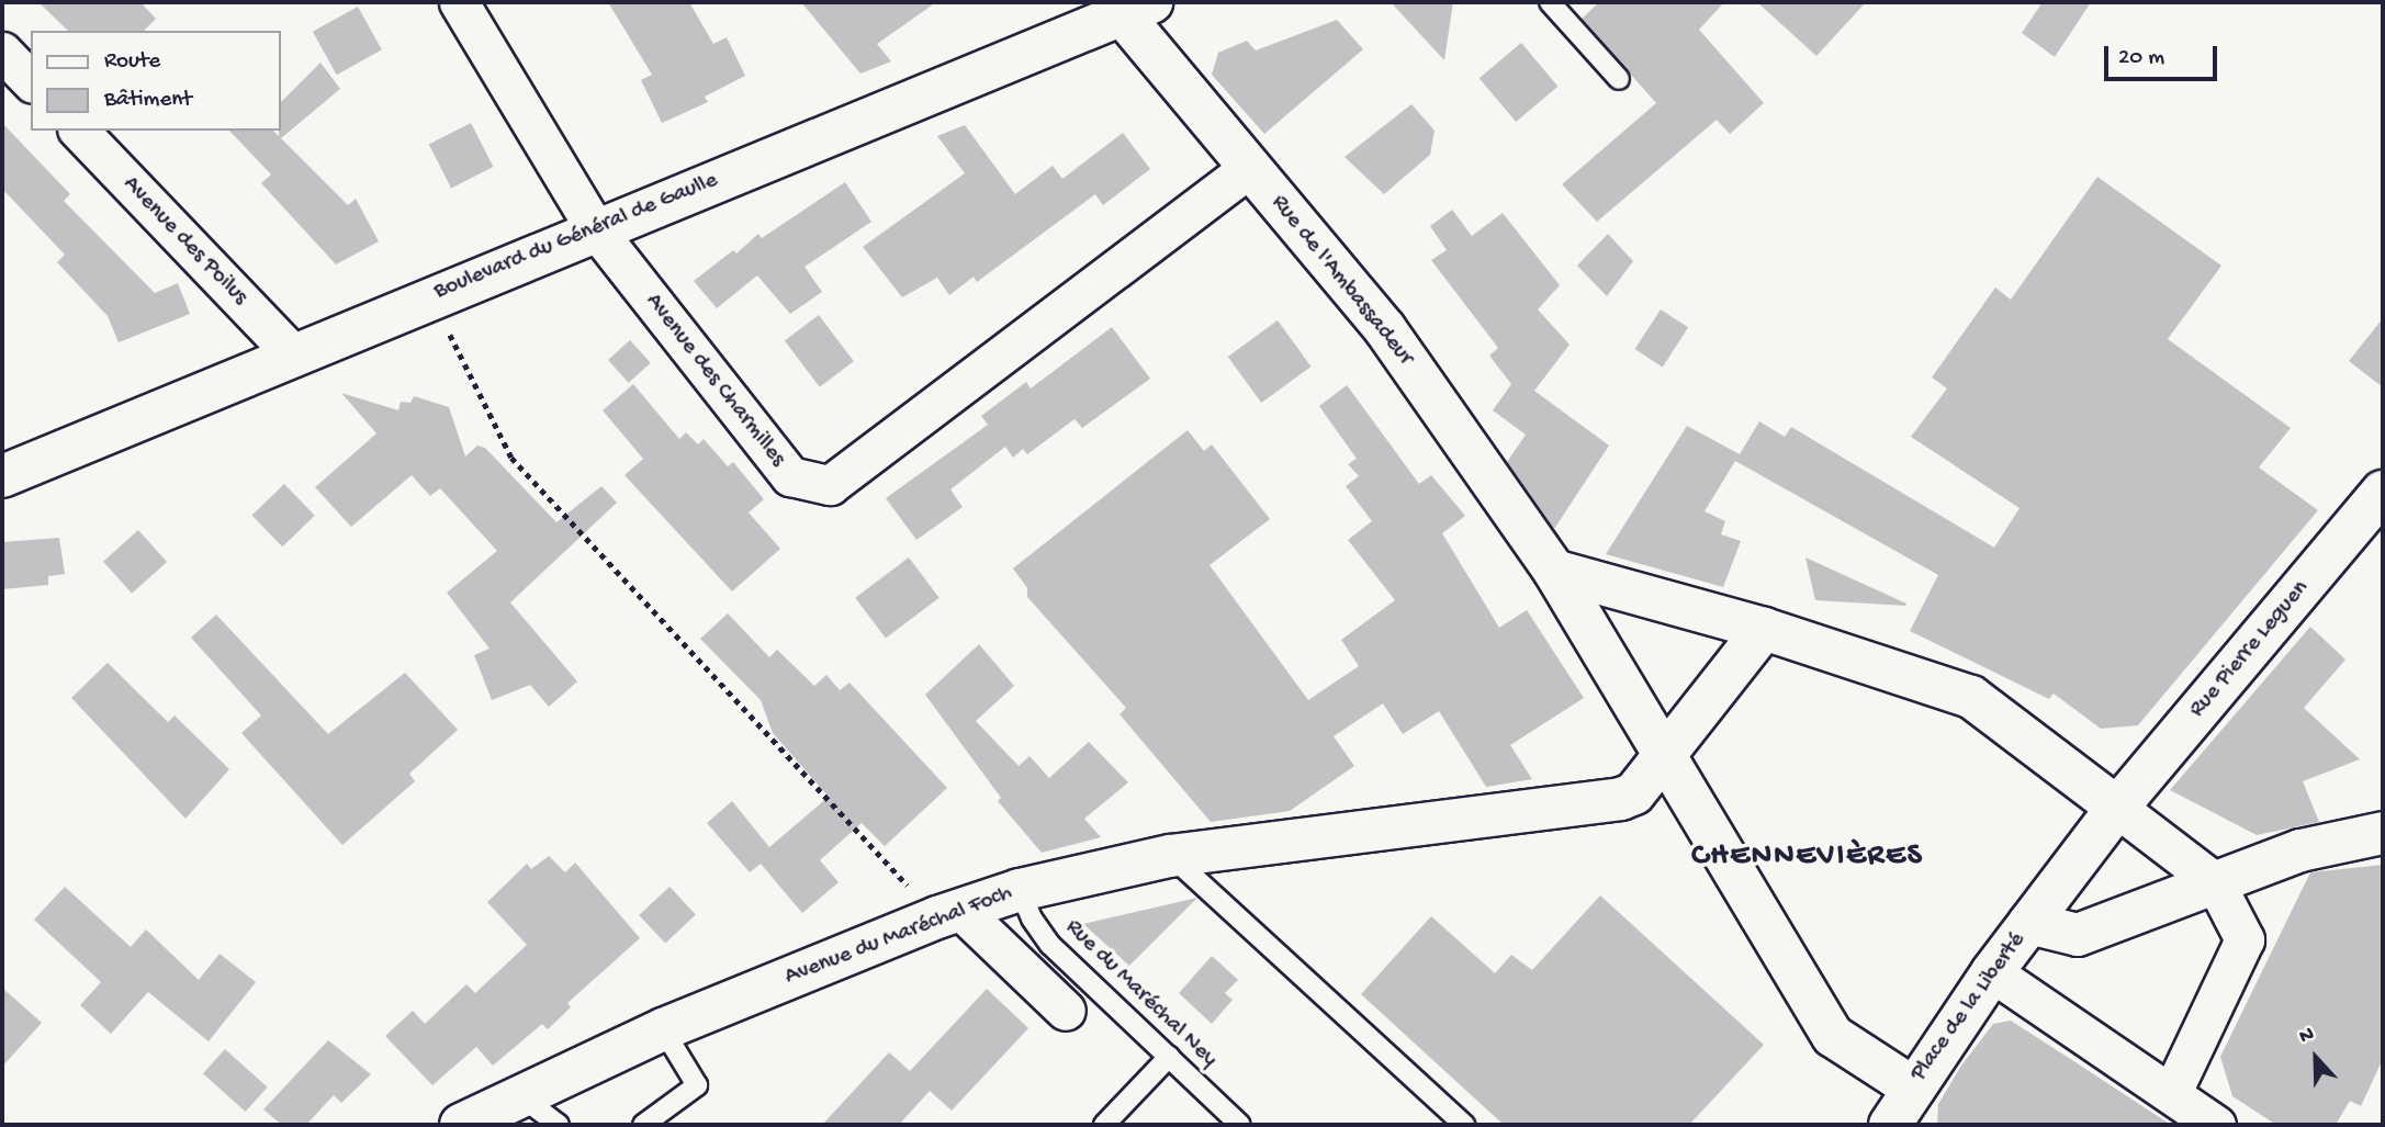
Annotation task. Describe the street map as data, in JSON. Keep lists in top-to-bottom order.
{
  "streets": {
    "main road": [
      "Boulevard du Général de Gaulle",
      "Rue de l'Ambassadeur",
      "Rue Pierre Leguen",
      "Avenue du Maréchal Foch",
      "Place de la Liberté"
    ],
    "street": ["Avenue des Poilus", "Avenue des Charmilles"],
    "lane": ["Rue du Maréchal Ney"]
  },
  "crossings": [
    ["Boulevard du Général de Gaulle", "Avenue des Poilus"],
    ["Boulevard du Général de Gaulle", "Rue de l'Ambassadeur"],
    ["Boulevard du Général de Gaulle", "Avenue des Charmilles"],
    ["Rue de l'Ambassadeur", "Avenue des Charmilles"],
    ["Rue de l'Ambassadeur", "Place de la Liberté"],
    ["Rue Pierre Leguen", "Place de la Liberté"],
    ["Avenue du Maréchal Foch", "Rue du Maréchal Ney"],
    ["Avenue du Maréchal Foch", "Place de la Liberté"]
  ],
  "districts": ["CHENNEVIÈRES"],
  "legend": ["Route", "Bâtiment"],
  "scale_bar": "20 m",
  "north": "top"
}
